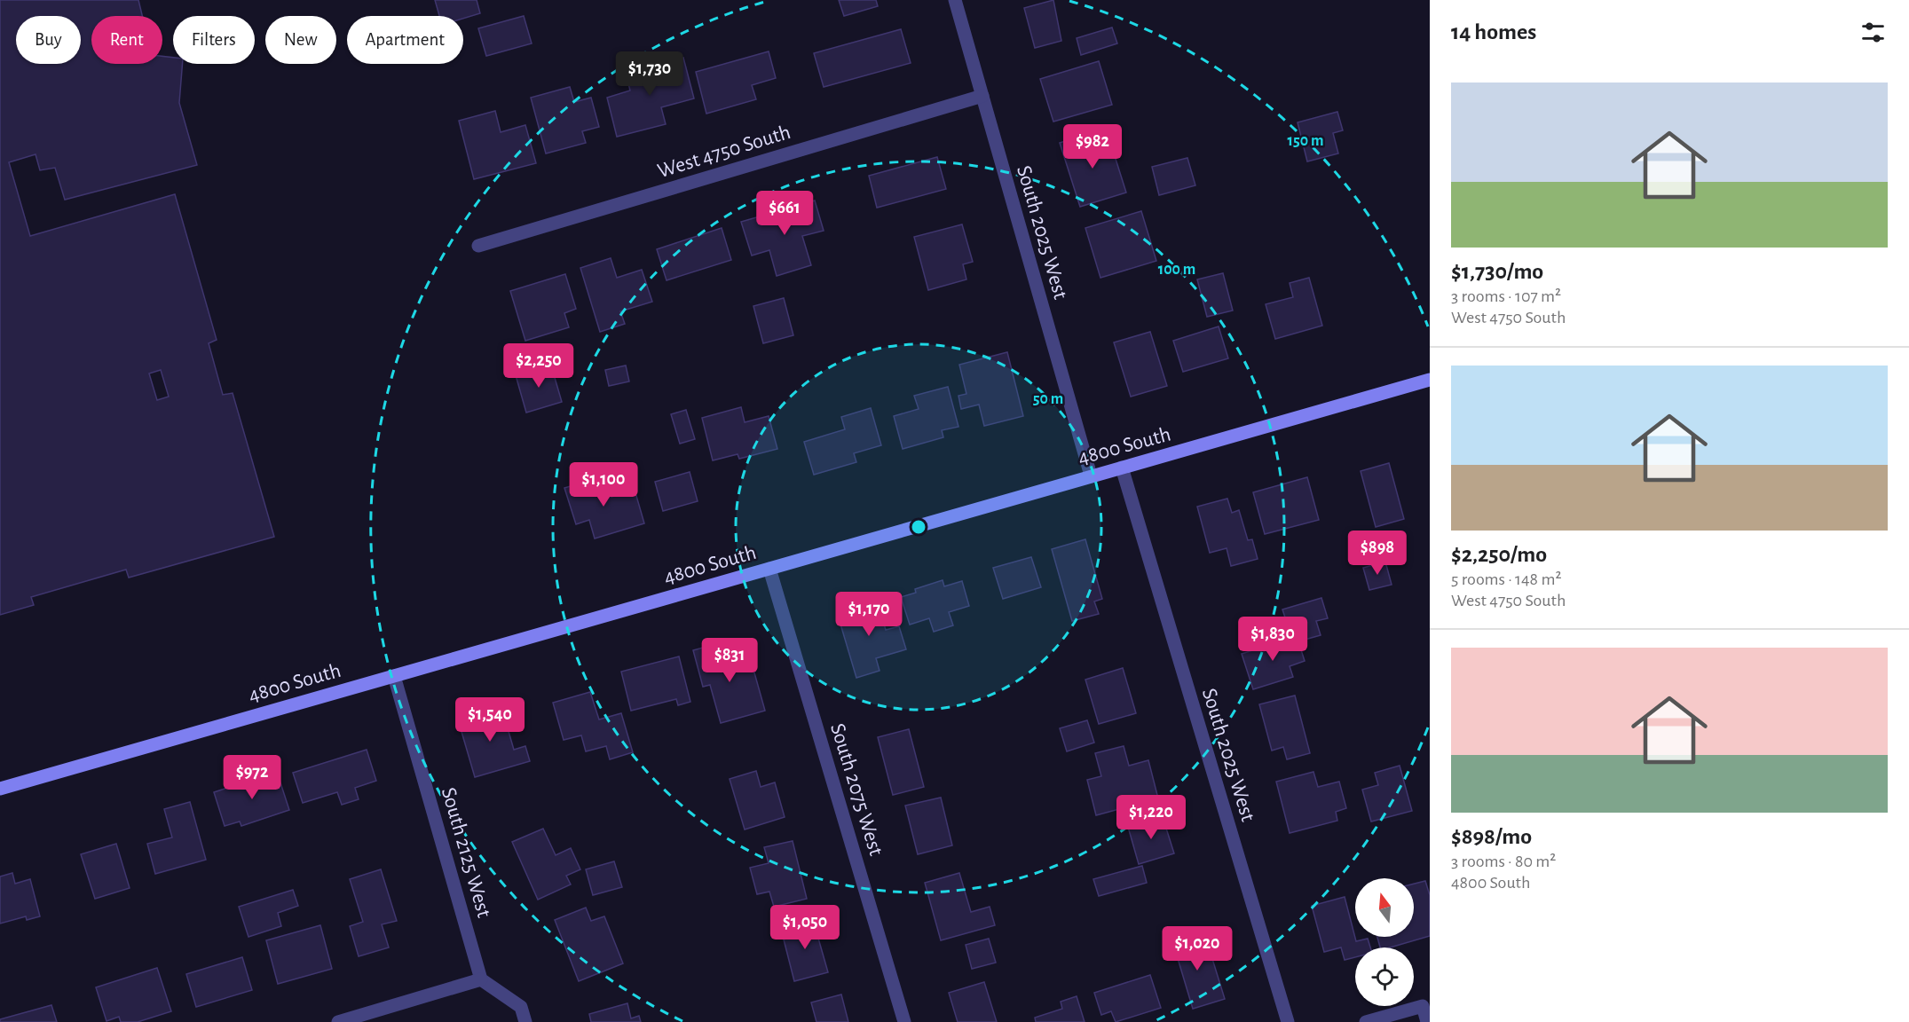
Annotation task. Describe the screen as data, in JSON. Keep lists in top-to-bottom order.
{
  "streets": {
    "main road": ["4800 South"],
    "street": [
      "West 4750 South",
      "South 2025 West",
      "South 2075 West",
      "South 2125 West"
    ]
  },
  "crossings": [
    ["West 4750 South", "South 2025 West"],
    ["South 2025 West", "4800 South"],
    ["4800 South", "South 2075 West"],
    ["4800 South", "South 2125 West"]
  ],
  "north": "top",
  "page": {
    "heading": "14 homes",
    "chip": [
      "Buy",
      "Rent",
      "Filters",
      "New",
      "Apartment"
    ],
    "price": [
      "$1,730",
      "$982",
      "$661",
      "$2,250",
      "$1,100",
      "$898",
      "$1,170",
      "$1,830",
      "$831",
      "$1,540",
      "$972",
      "$1,220",
      "$1,050",
      "$1,020"
    ],
    "list": [
      {
        "name": "$1,730/mo",
        "note": "3 rooms · 107 m² · West 4750 South"
      },
      {
        "name": "$2,250/mo",
        "note": "5 rooms · 148 m² · West 4750 South"
      },
      {
        "name": "$898/mo",
        "note": "3 rooms · 80 m² · 4800 South"
      }
    ]
  },
  "rings": ["150 m", "100 m", "50 m"]
}
